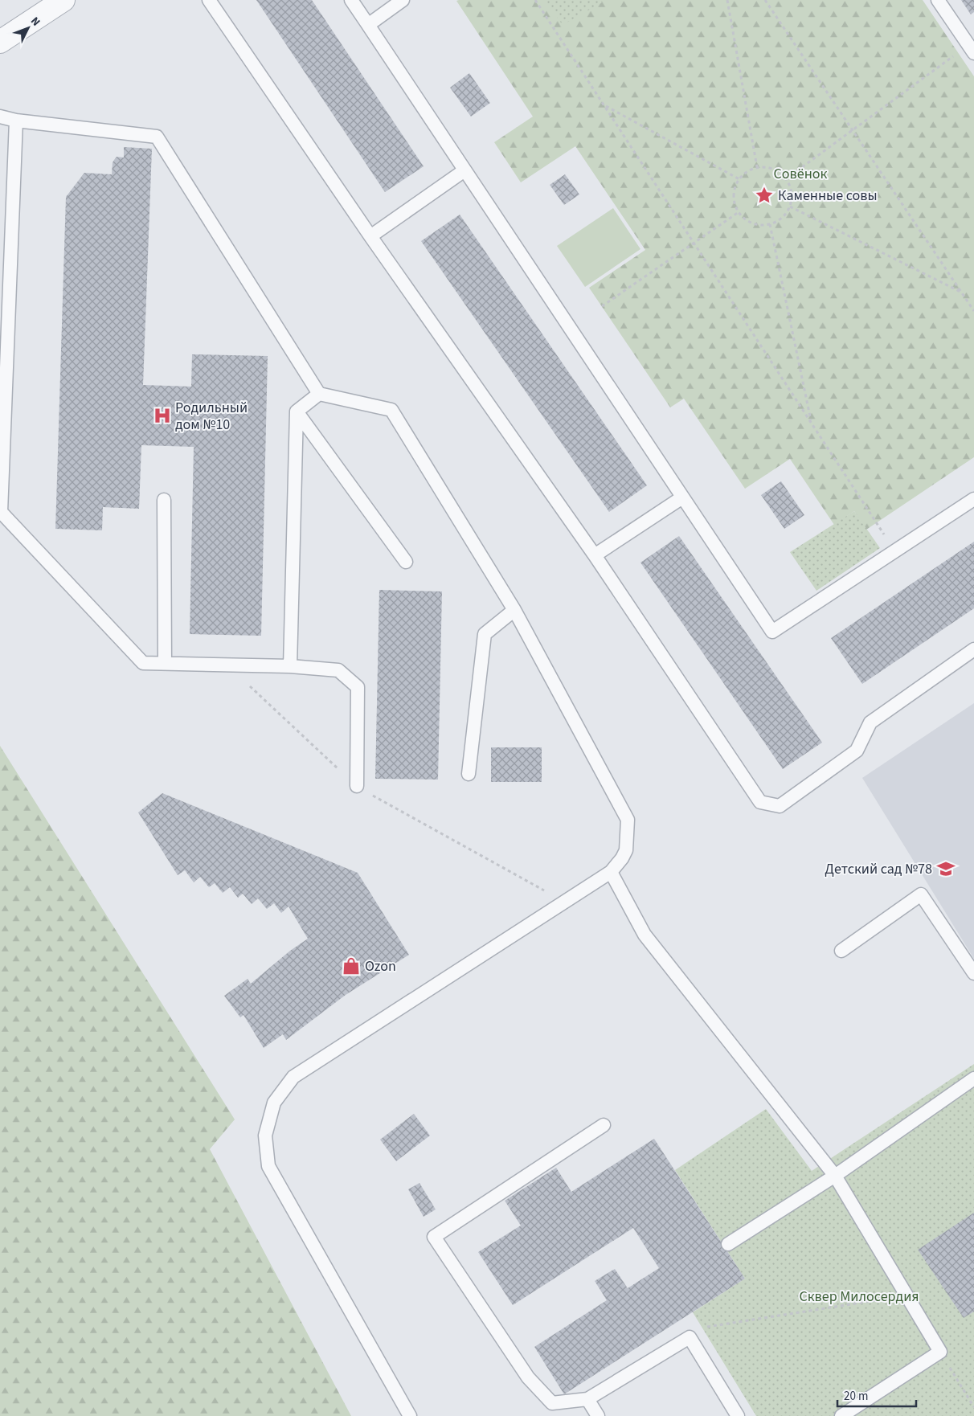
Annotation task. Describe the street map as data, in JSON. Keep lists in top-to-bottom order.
{
  "parks": ["Совёнок", "Сквер Милосердия"],
  "places": {
    "place": ["Каменные совы"],
    "hospital": ["Родильный дом №10"],
    "school or university": ["Детский сад №78"],
    "shop": ["Ozon"]
  },
  "scale_bar": "20 m",
  "north": "top right"
}
